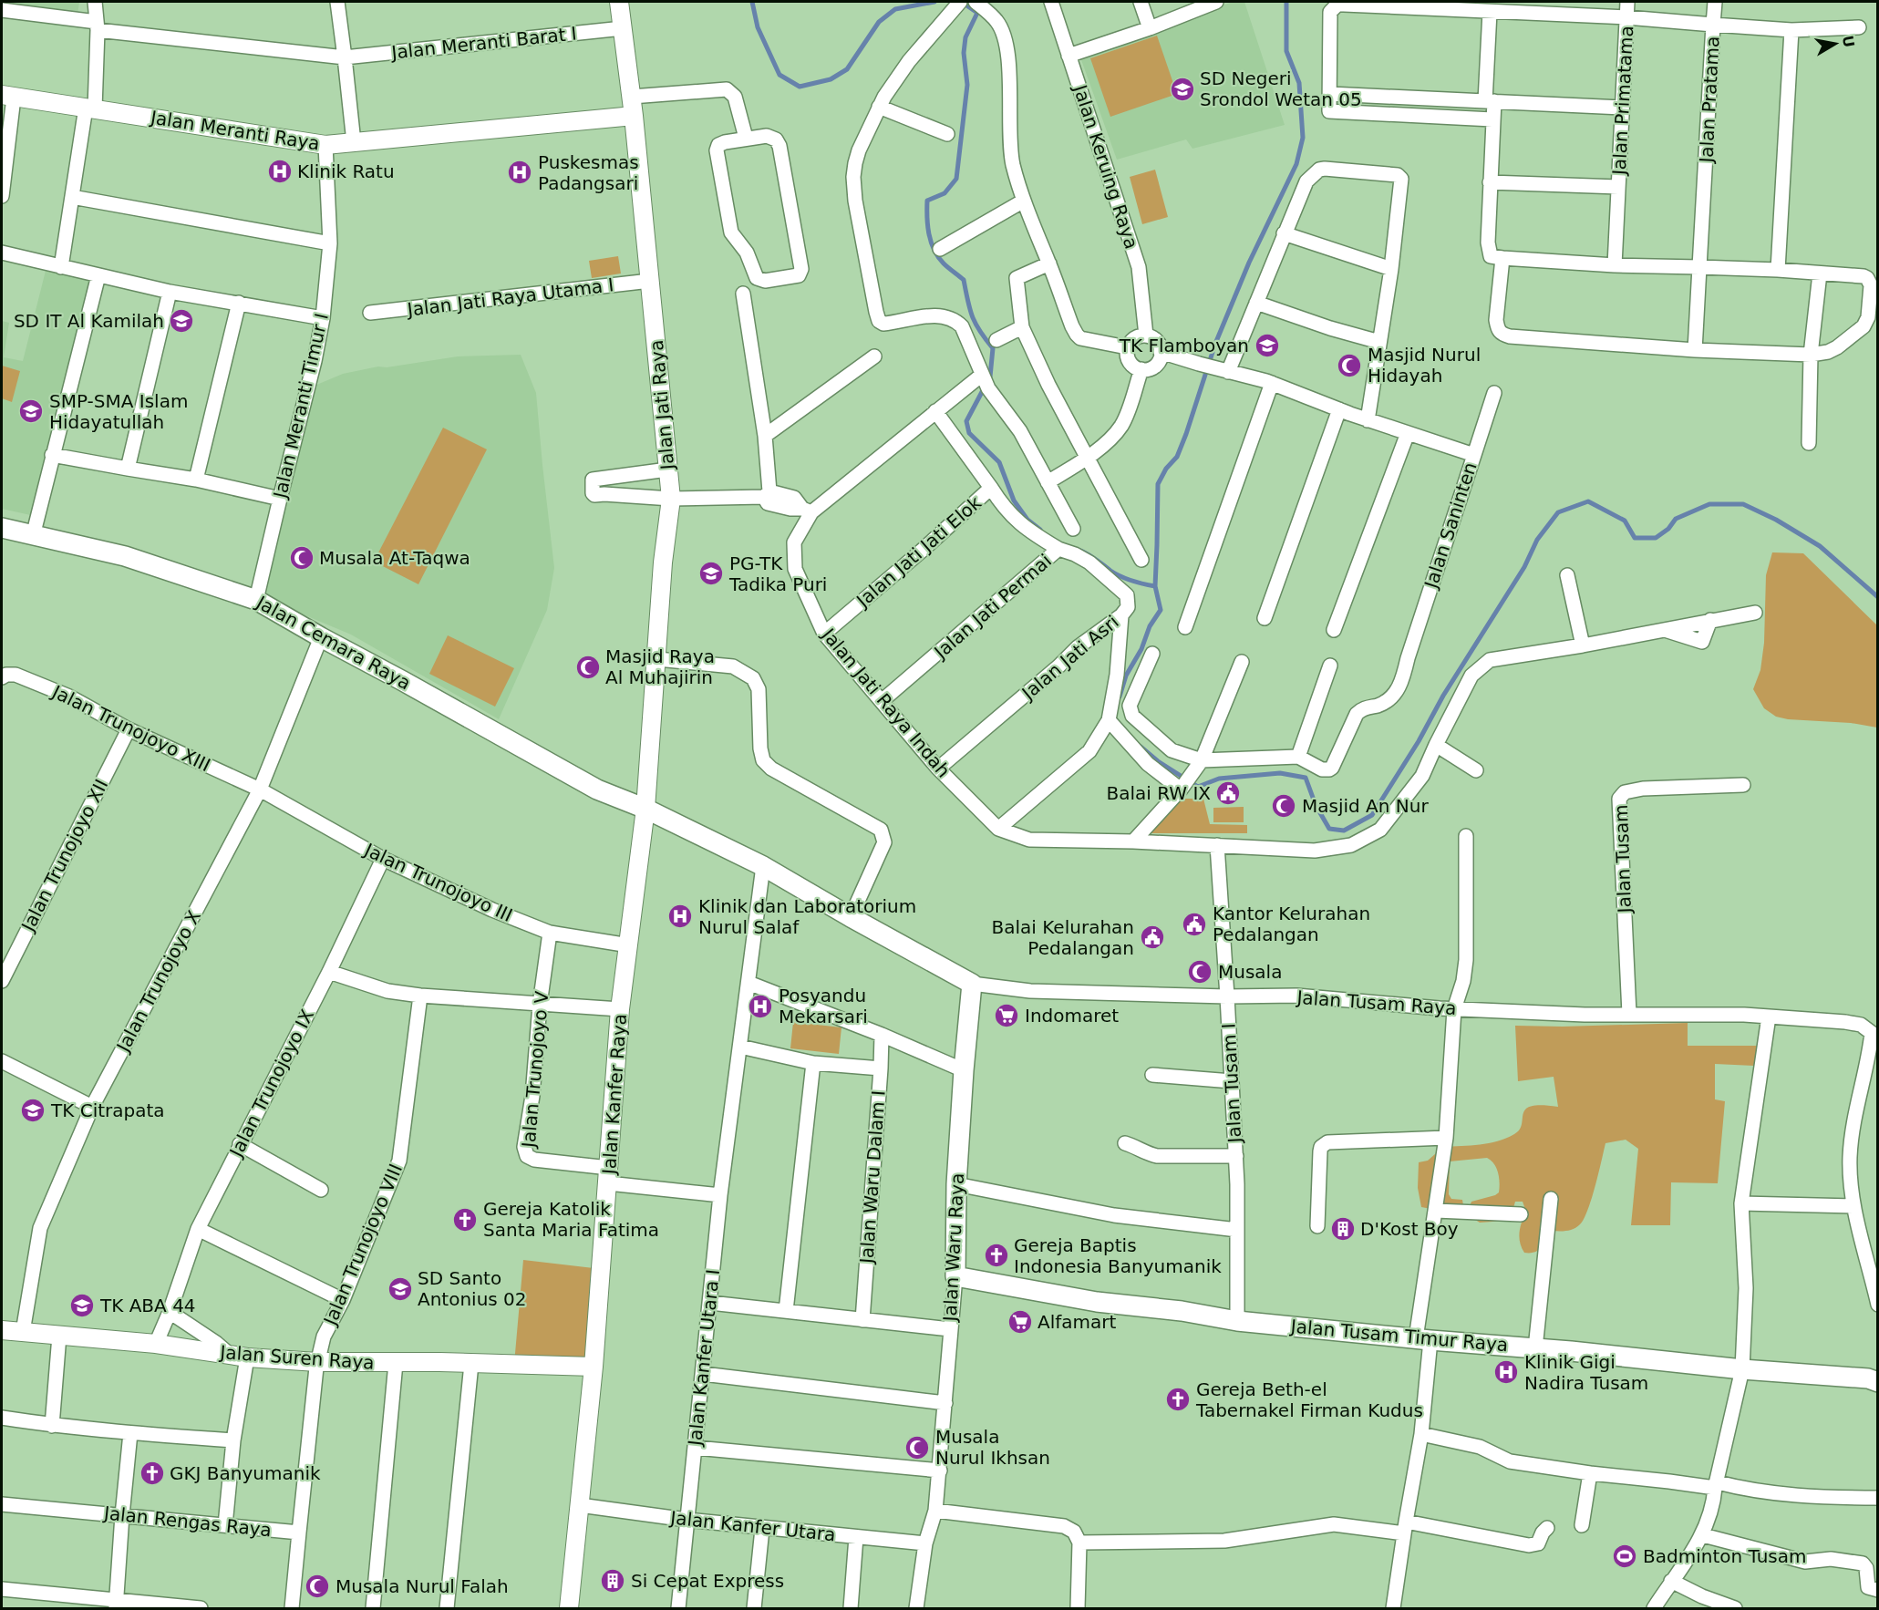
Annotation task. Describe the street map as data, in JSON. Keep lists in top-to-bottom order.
{
  "streets": {
    "main road": [
      "Jalan Cemara Raya",
      "Jalan Tusam Raya",
      "Jalan Waru Raya",
      "Jalan Tusam Timur Raya"
    ],
    "street": [
      "Jalan Meranti Barat I",
      "Jalan Pratama",
      "Jalan Primatama",
      "Jalan Meranti Raya",
      "Jalan Keruing Raya",
      "Jalan Jati Raya Utama I",
      "Jalan Jati Raya",
      "Jalan Meranti Timur I",
      "Jalan Saninten",
      "Jalan Jati Jati Elok",
      "Jalan Jati Permai",
      "Jalan Jati Asri",
      "Jalan Jati Raya Indah",
      "Jalan Trunojoyo XIII",
      "Jalan Trunojoyo XII",
      "Jalan Tusam",
      "Jalan Trunojoyo III",
      "Jalan Trunojoyo X",
      "Jalan Trunojoyo V",
      "Jalan Trunojoyo IX",
      "Jalan Tusam I",
      "Jalan Kanfer Raya",
      "Jalan Waru Dalam I",
      "Jalan Trunojoyo VIII",
      "Jalan Suren Raya",
      "Jalan Kanfer Utara I",
      "Jalan Rengas Raya",
      "Jalan Kanfer Utara"
    ]
  },
  "crossings": [
    ["Jalan Meranti Barat I", "Jalan Jati Raya"],
    ["Jalan Pratama", "Jalan Primatama"],
    ["Jalan Meranti Raya", "Jalan Jati Raya"],
    ["Jalan Meranti Raya", "Jalan Meranti Timur I"],
    ["Jalan Keruing Raya", "Jalan Saninten"],
    ["Jalan Jati Raya Utama I", "Jalan Jati Raya"],
    ["Jalan Jati Raya", "Jalan Cemara Raya"],
    ["Jalan Jati Raya", "Jalan Tusam Raya"],
    ["Jalan Jati Raya", "Jalan Kanfer Raya"],
    ["Jalan Meranti Timur I", "Jalan Cemara Raya"],
    ["Jalan Jati Jati Elok", "Jalan Jati Permai"],
    ["Jalan Jati Jati Elok", "Jalan Jati Raya Indah"],
    ["Jalan Jati Permai", "Jalan Jati Asri"],
    ["Jalan Jati Permai", "Jalan Jati Raya Indah"],
    ["Jalan Cemara Raya", "Jalan Trunojoyo X"],
    ["Jalan Cemara Raya", "Jalan Tusam Raya"],
    ["Jalan Cemara Raya", "Jalan Kanfer Raya"],
    ["Jalan Jati Asri", "Jalan Jati Raya Indah"],
    ["Jalan Jati Raya Indah", "Jalan Tusam I"],
    ["Jalan Trunojoyo XIII", "Jalan Trunojoyo XII"],
    ["Jalan Trunojoyo XIII", "Jalan Trunojoyo III"],
    ["Jalan Trunojoyo XIII", "Jalan Trunojoyo X"],
    ["Jalan Tusam", "Jalan Tusam Raya"],
    ["Jalan Trunojoyo III", "Jalan Trunojoyo X"],
    ["Jalan Trunojoyo III", "Jalan Trunojoyo V"],
    ["Jalan Trunojoyo III", "Jalan Trunojoyo IX"],
    ["Jalan Trunojoyo III", "Jalan Kanfer Raya"],
    ["Jalan Trunojoyo X", "Jalan Suren Raya"],
    ["Jalan Tusam Raya", "Jalan Tusam I"],
    ["Jalan Tusam Raya", "Jalan Kanfer Raya"],
    ["Jalan Tusam Raya", "Jalan Waru Raya"],
    ["Jalan Tusam Raya", "Jalan Kanfer Utara I"],
    ["Jalan Trunojoyo V", "Jalan Kanfer Raya"],
    ["Jalan Trunojoyo IX", "Jalan Suren Raya"],
    ["Jalan Tusam I", "Jalan Tusam Timur Raya"],
    ["Jalan Kanfer Raya", "Jalan Suren Raya"],
    ["Jalan Kanfer Raya", "Jalan Kanfer Utara"],
    ["Jalan Trunojoyo VIII", "Jalan Suren Raya"],
    ["Jalan Trunojoyo VIII", "Jalan Rengas Raya"],
    ["Jalan Waru Raya", "Jalan Tusam Timur Raya"],
    ["Jalan Waru Raya", "Jalan Kanfer Utara"],
    ["Jalan Kanfer Utara I", "Jalan Kanfer Utara"]
  ],
  "places": {
    "school or university": [
      "SD Negeri Srondol Wetan 05",
      "SD IT Al Kamilah",
      "TK Flamboyan",
      "SMP-SMA Islam Hidayatullah",
      "PG-TK Tadika Puri",
      "TK Citrapata",
      "SD Santo Antonius 02",
      "TK ABA 44"
    ],
    "hospital": [
      "Klinik Ratu",
      "Puskesmas Padangsari",
      "Klinik dan Laboratorium Nurul Salaf",
      "Posyandu Mekarsari",
      "Klinik Gigi Nadira Tusam"
    ],
    "mosque": [
      "Masjid Nurul Hidayah",
      "Musala At-Taqwa",
      "Masjid Raya Al Muhajirin",
      "Masjid An Nur",
      "Musala",
      "Musala Nurul Ikhsan",
      "Musala Nurul Falah"
    ],
    "public building": ["Balai RW IX", "Kantor Kelurahan Pedalangan", "Balai Kelurahan Pedalangan"],
    "supermarket": ["Indomaret", "Alfamart"],
    "church": [
      "Gereja Katolik Santa Maria Fatima",
      "Gereja Baptis Indonesia Banyumanik",
      "Gereja Beth-el Tabernakel Firman Kudus",
      "GKJ Banyumanik"
    ],
    "building": ["D'Kost Boy", "Si Cepat Express"],
    "sports": ["Badminton Tusam"]
  },
  "north": "right"
}
